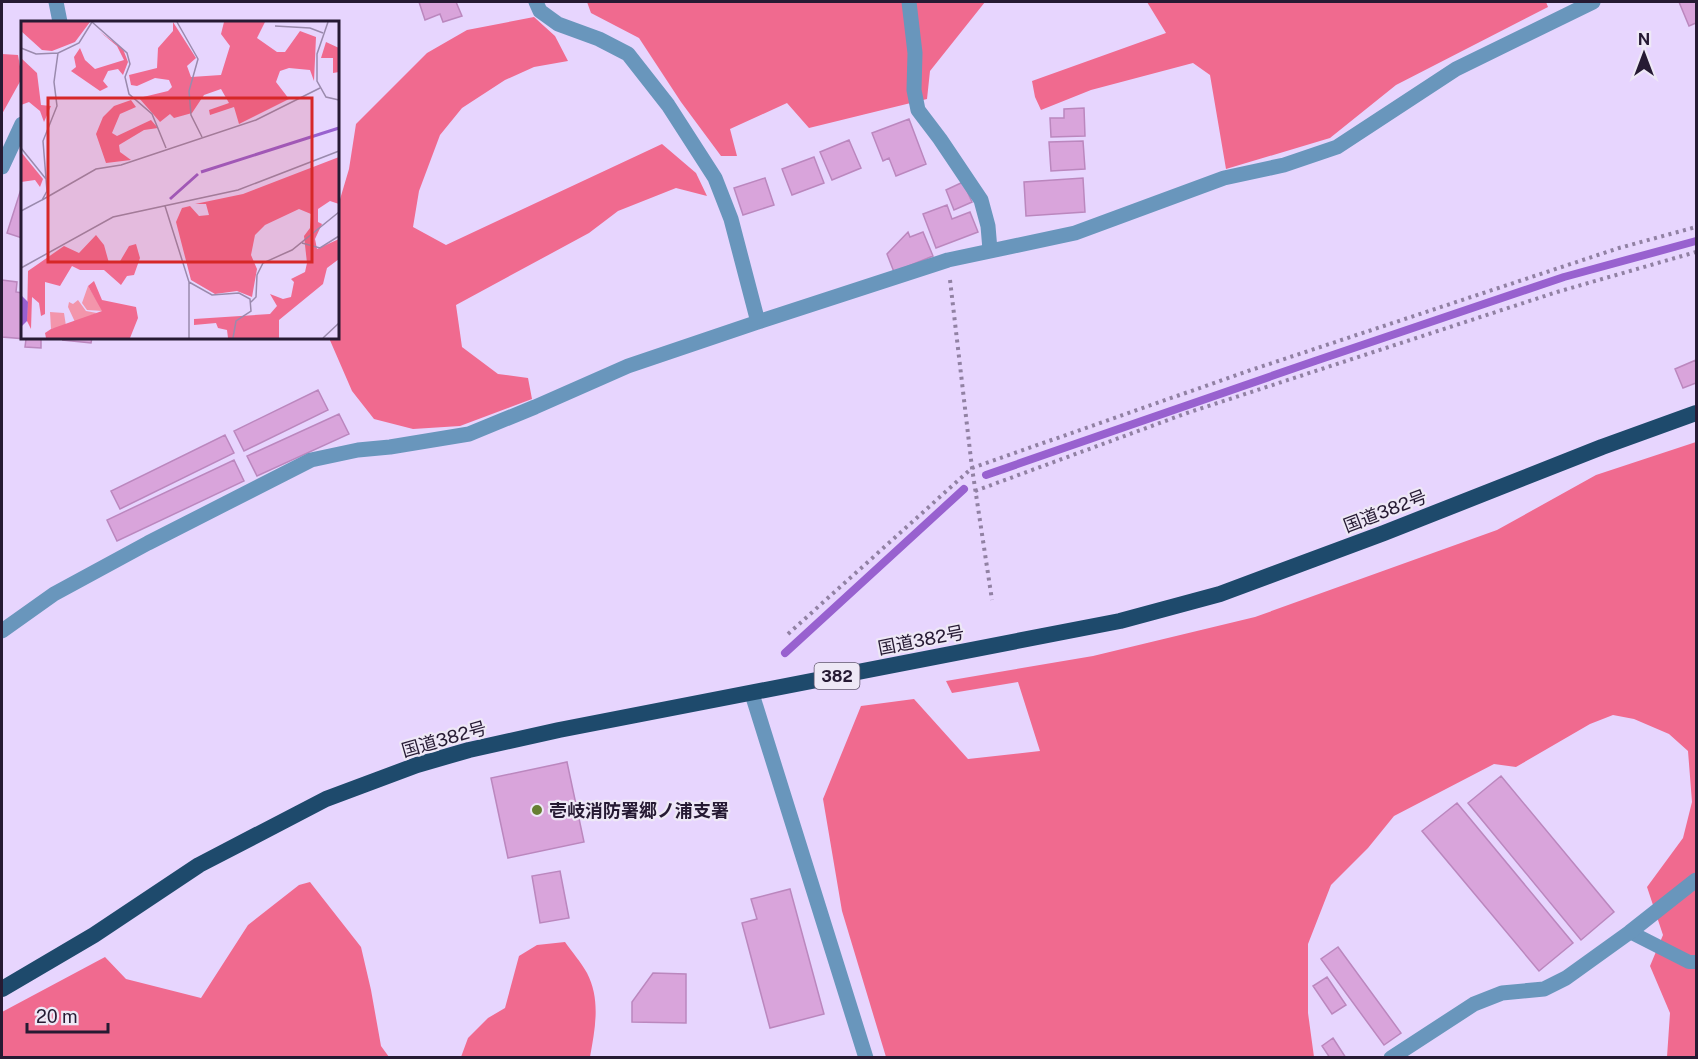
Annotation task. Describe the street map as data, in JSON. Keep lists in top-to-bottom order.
{
  "streets": {
    "highway": ["国道382号", "382"]
  },
  "places": ["壱岐消防署郷ノ浦支署"],
  "scale_bar": "20 m",
  "north": "top"
}
